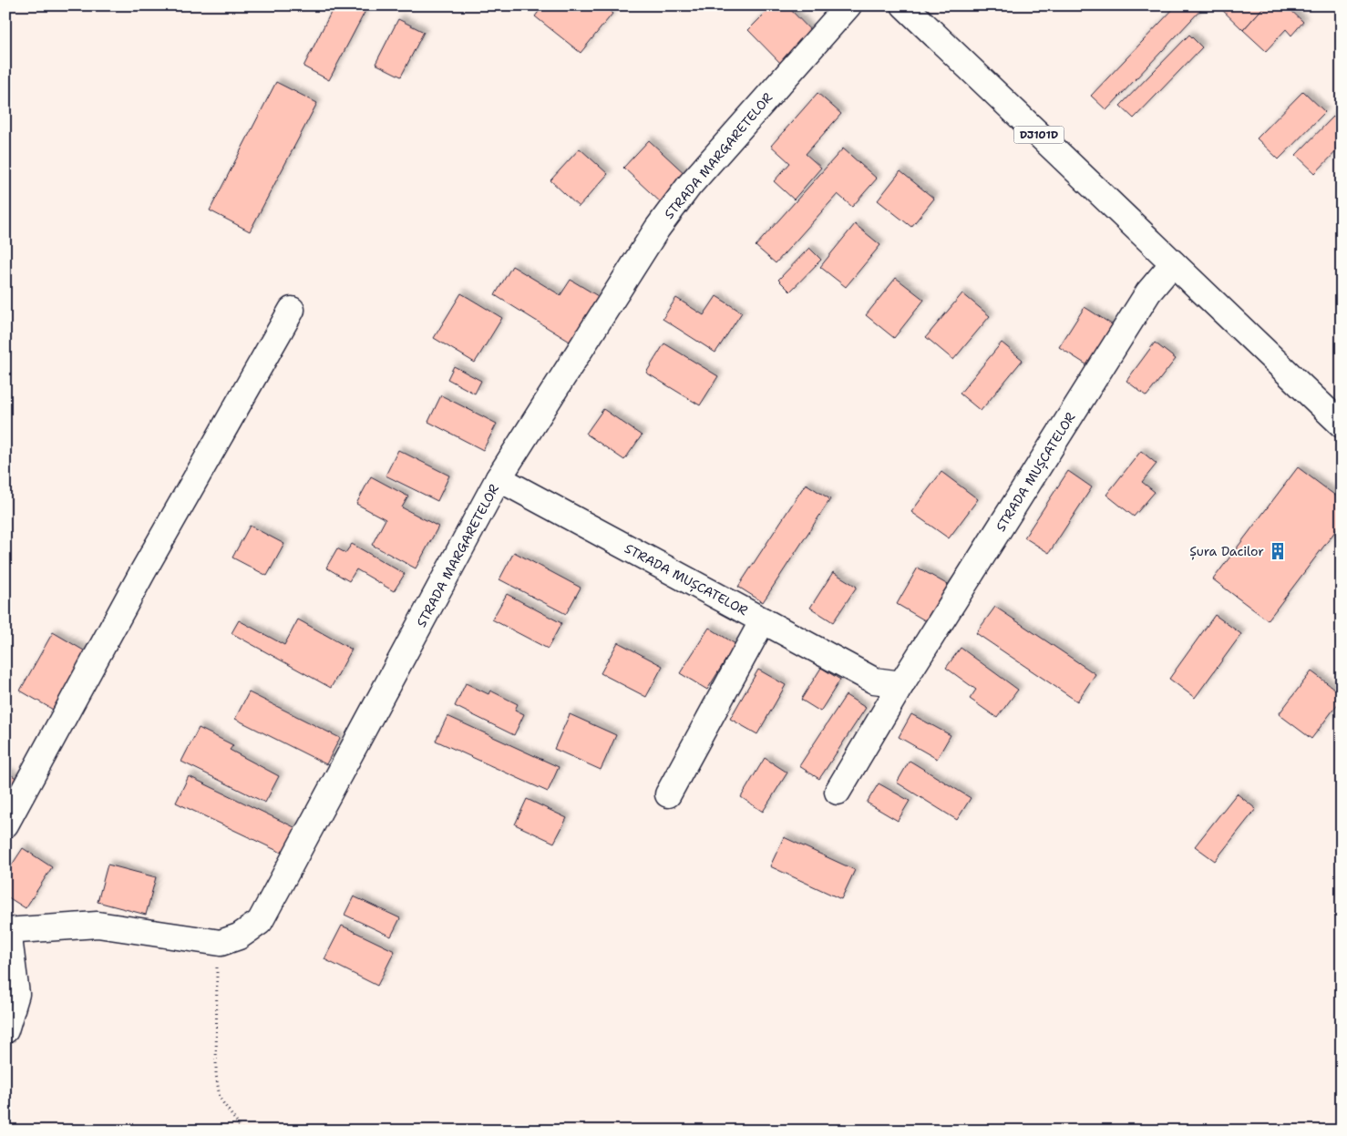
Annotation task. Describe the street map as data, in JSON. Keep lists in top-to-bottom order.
{
  "streets": {
    "street": ["DJ101D", "STRADA MARGARETELOR", "STRADA MUȘCATELOR"]
  },
  "crossings": [
    ["DJ101D", "STRADA MUȘCATELOR"],
    ["STRADA MARGARETELOR", "STRADA MUȘCATELOR"]
  ],
  "places": {
    "building": ["Șura Dacilor"]
  }
}
